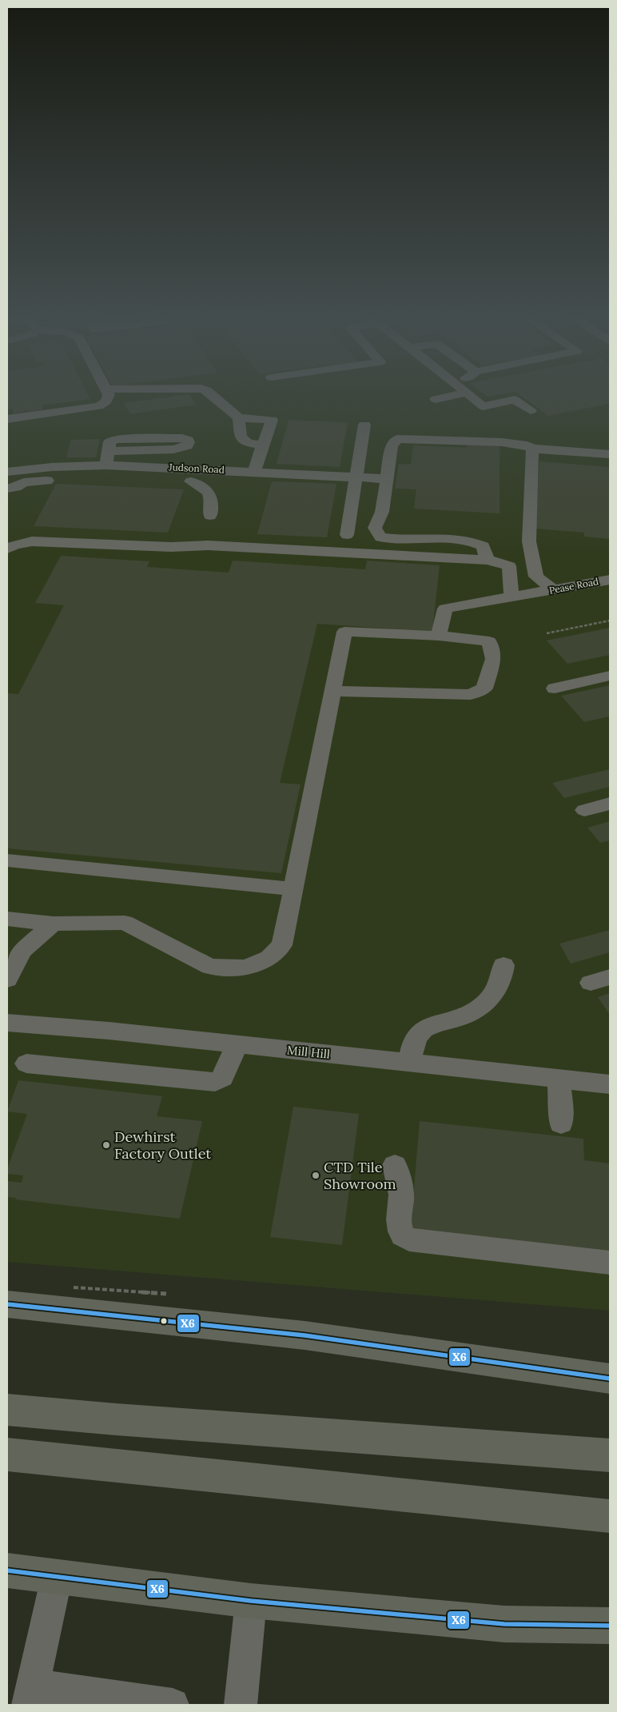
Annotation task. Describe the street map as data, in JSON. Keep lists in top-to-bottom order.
{
  "streets": {
    "street": ["Judson Road", "Pease Road", "Mill Hill"]
  },
  "places": ["Dewhirst Factory Outlet", "CTD Tile Showroom"],
  "lines": ["transit line X6"]
}
